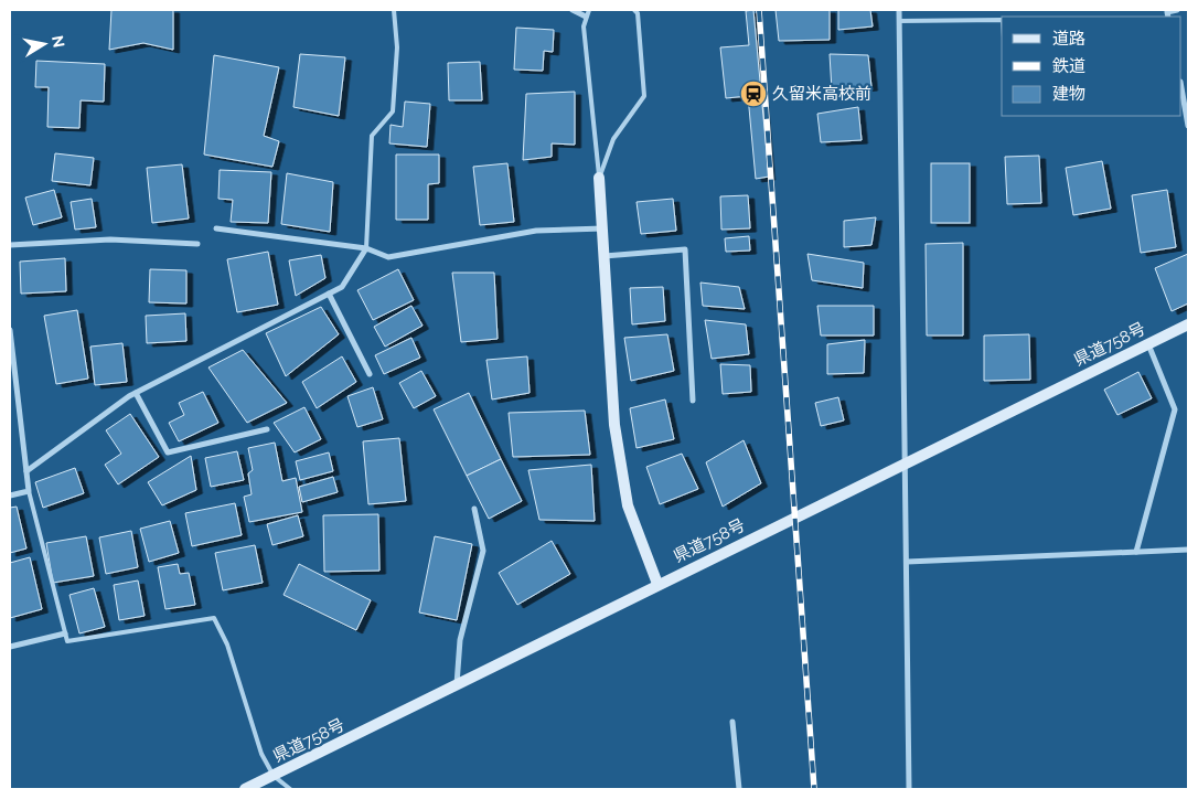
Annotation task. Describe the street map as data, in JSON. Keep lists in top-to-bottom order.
{
  "streets": {
    "main road": ["県道758号"]
  },
  "places": {
    "station": ["久留米高校前"]
  },
  "legend": ["道路", "鉄道", "建物"],
  "north": "right"
}
